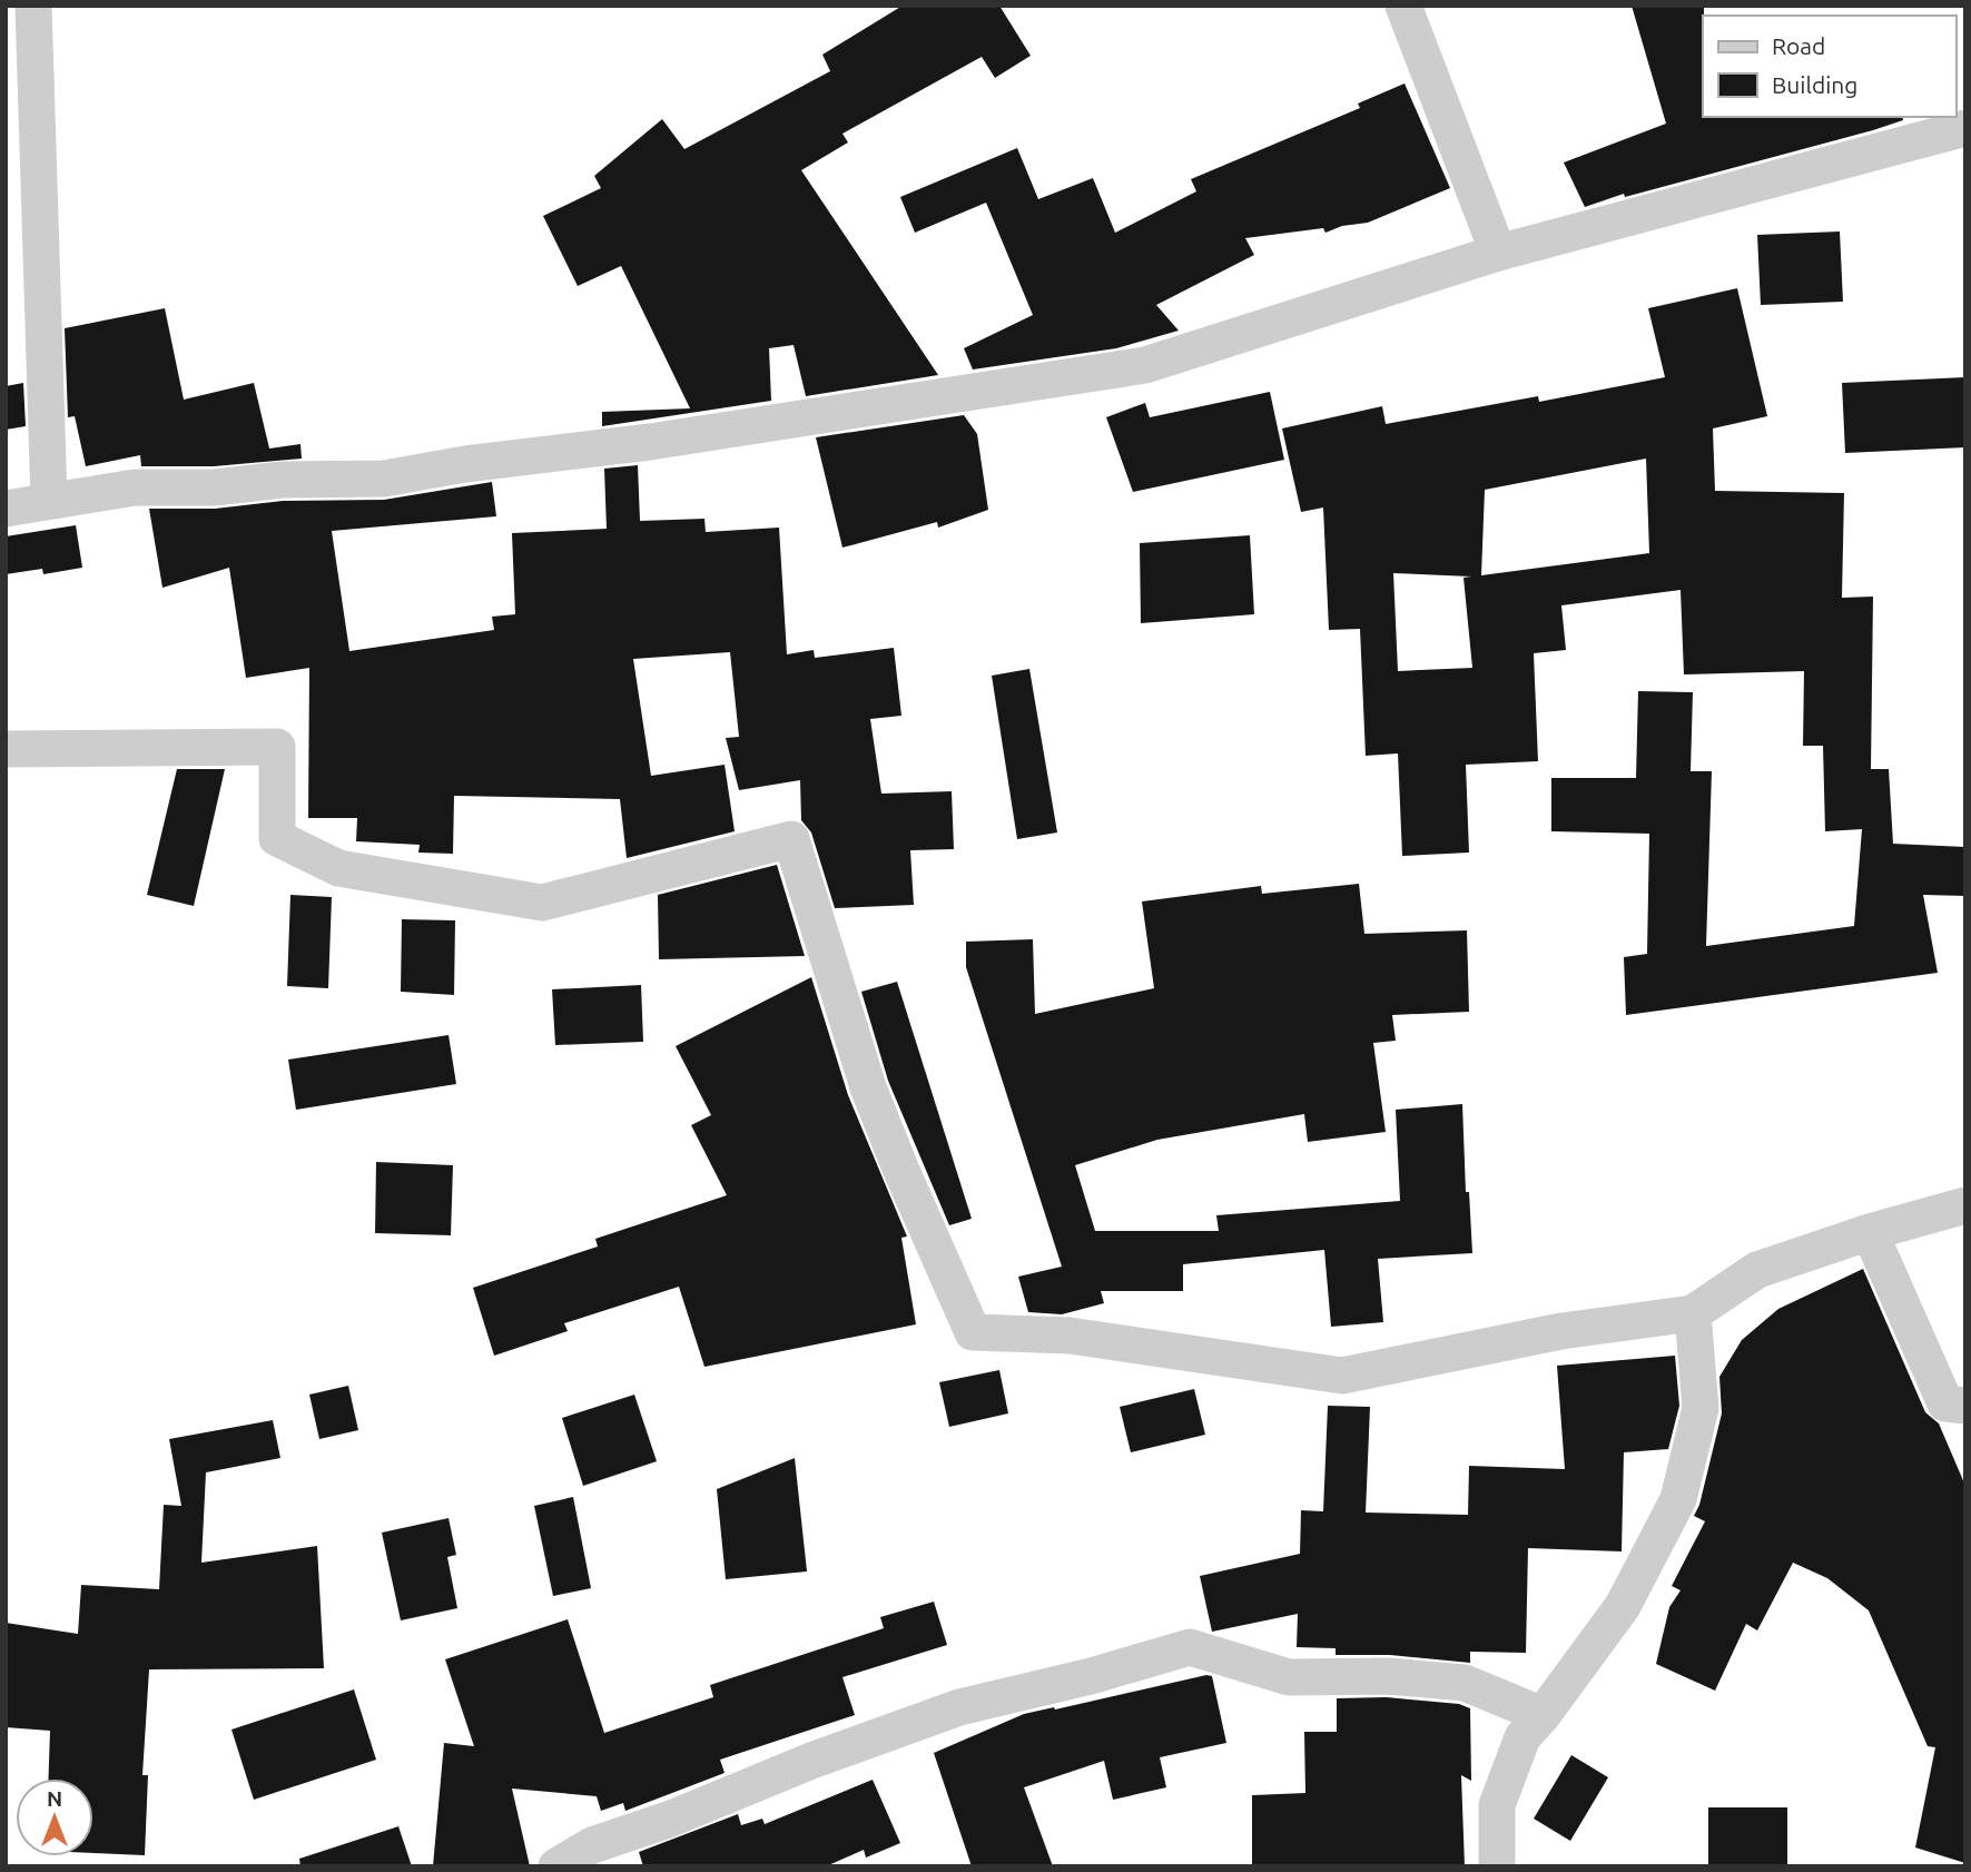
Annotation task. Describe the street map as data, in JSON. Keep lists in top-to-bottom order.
{
  "legend": ["Road", "Building"],
  "north": "top"
}
